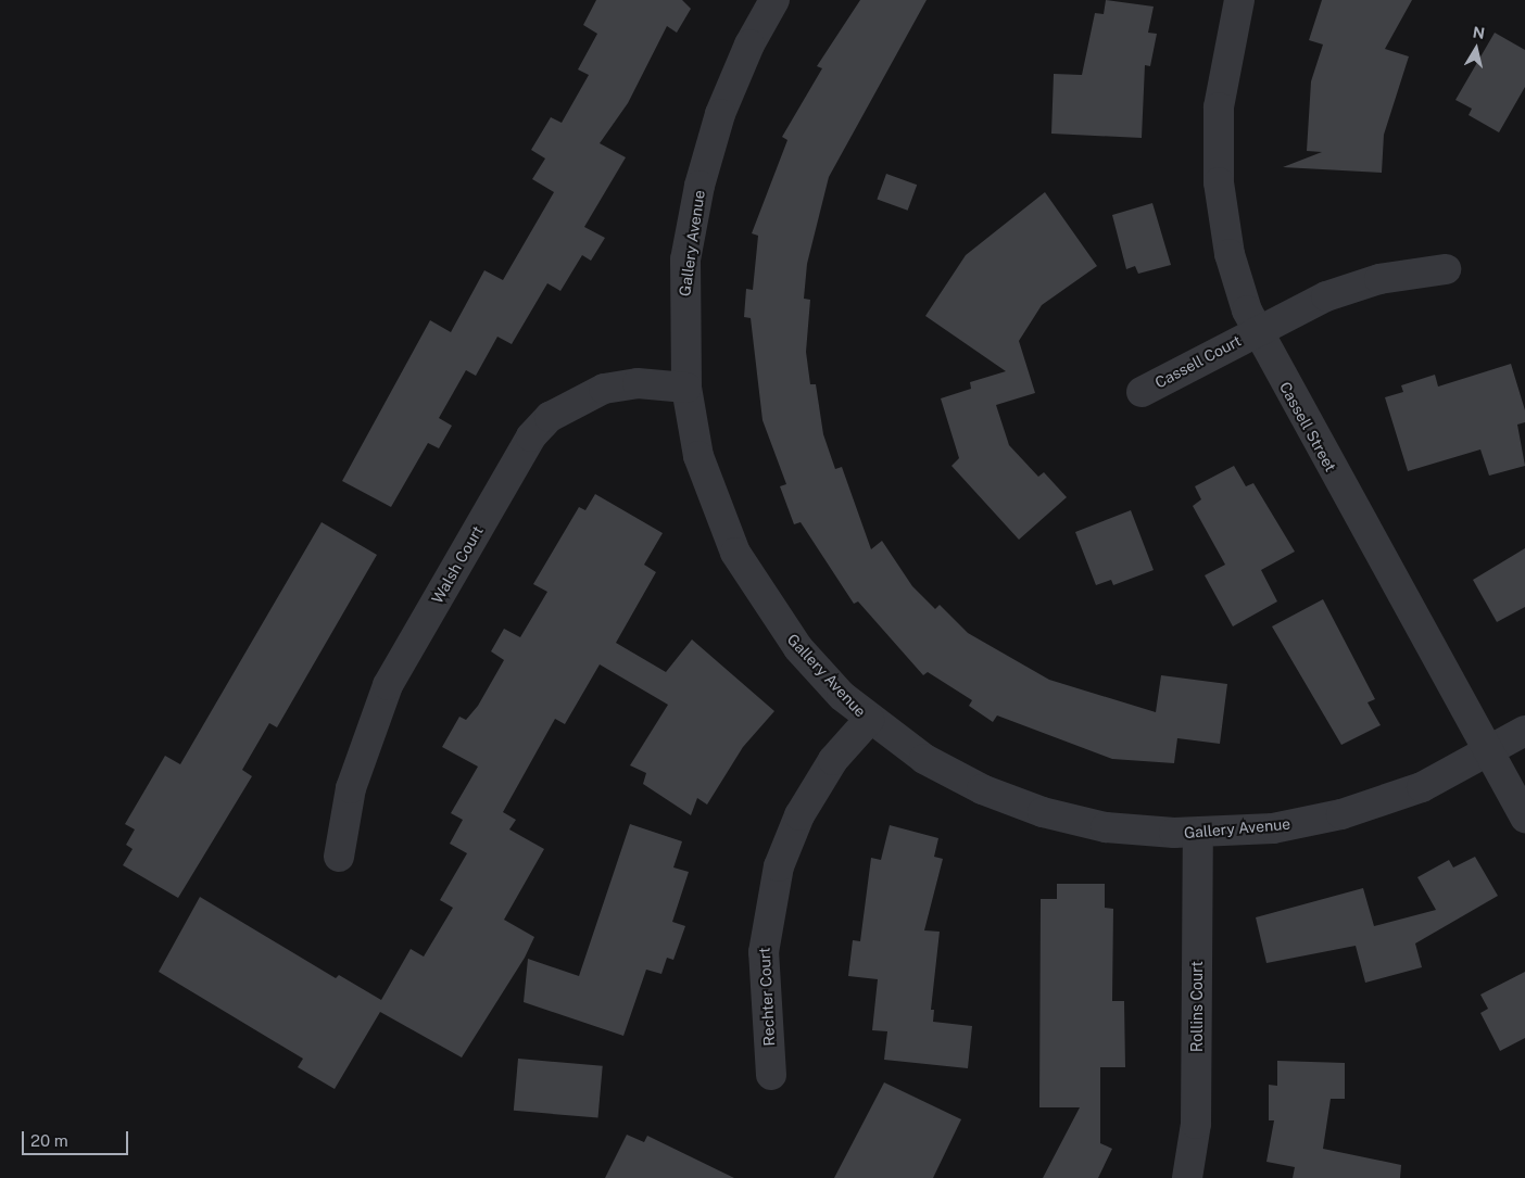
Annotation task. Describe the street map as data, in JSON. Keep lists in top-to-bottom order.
{
  "streets": {
    "street": [
      "Gallery Avenue",
      "Cassell Court",
      "Cassell Street",
      "Walsh Court",
      "Rechter Court",
      "Rollins Court"
    ]
  },
  "crossings": [
    ["Gallery Avenue", "Cassell Street"],
    ["Gallery Avenue", "Walsh Court"],
    ["Gallery Avenue", "Rechter Court"],
    ["Gallery Avenue", "Rollins Court"],
    ["Cassell Court", "Cassell Street"]
  ],
  "scale_bar": "20 m",
  "north": "top"
}
